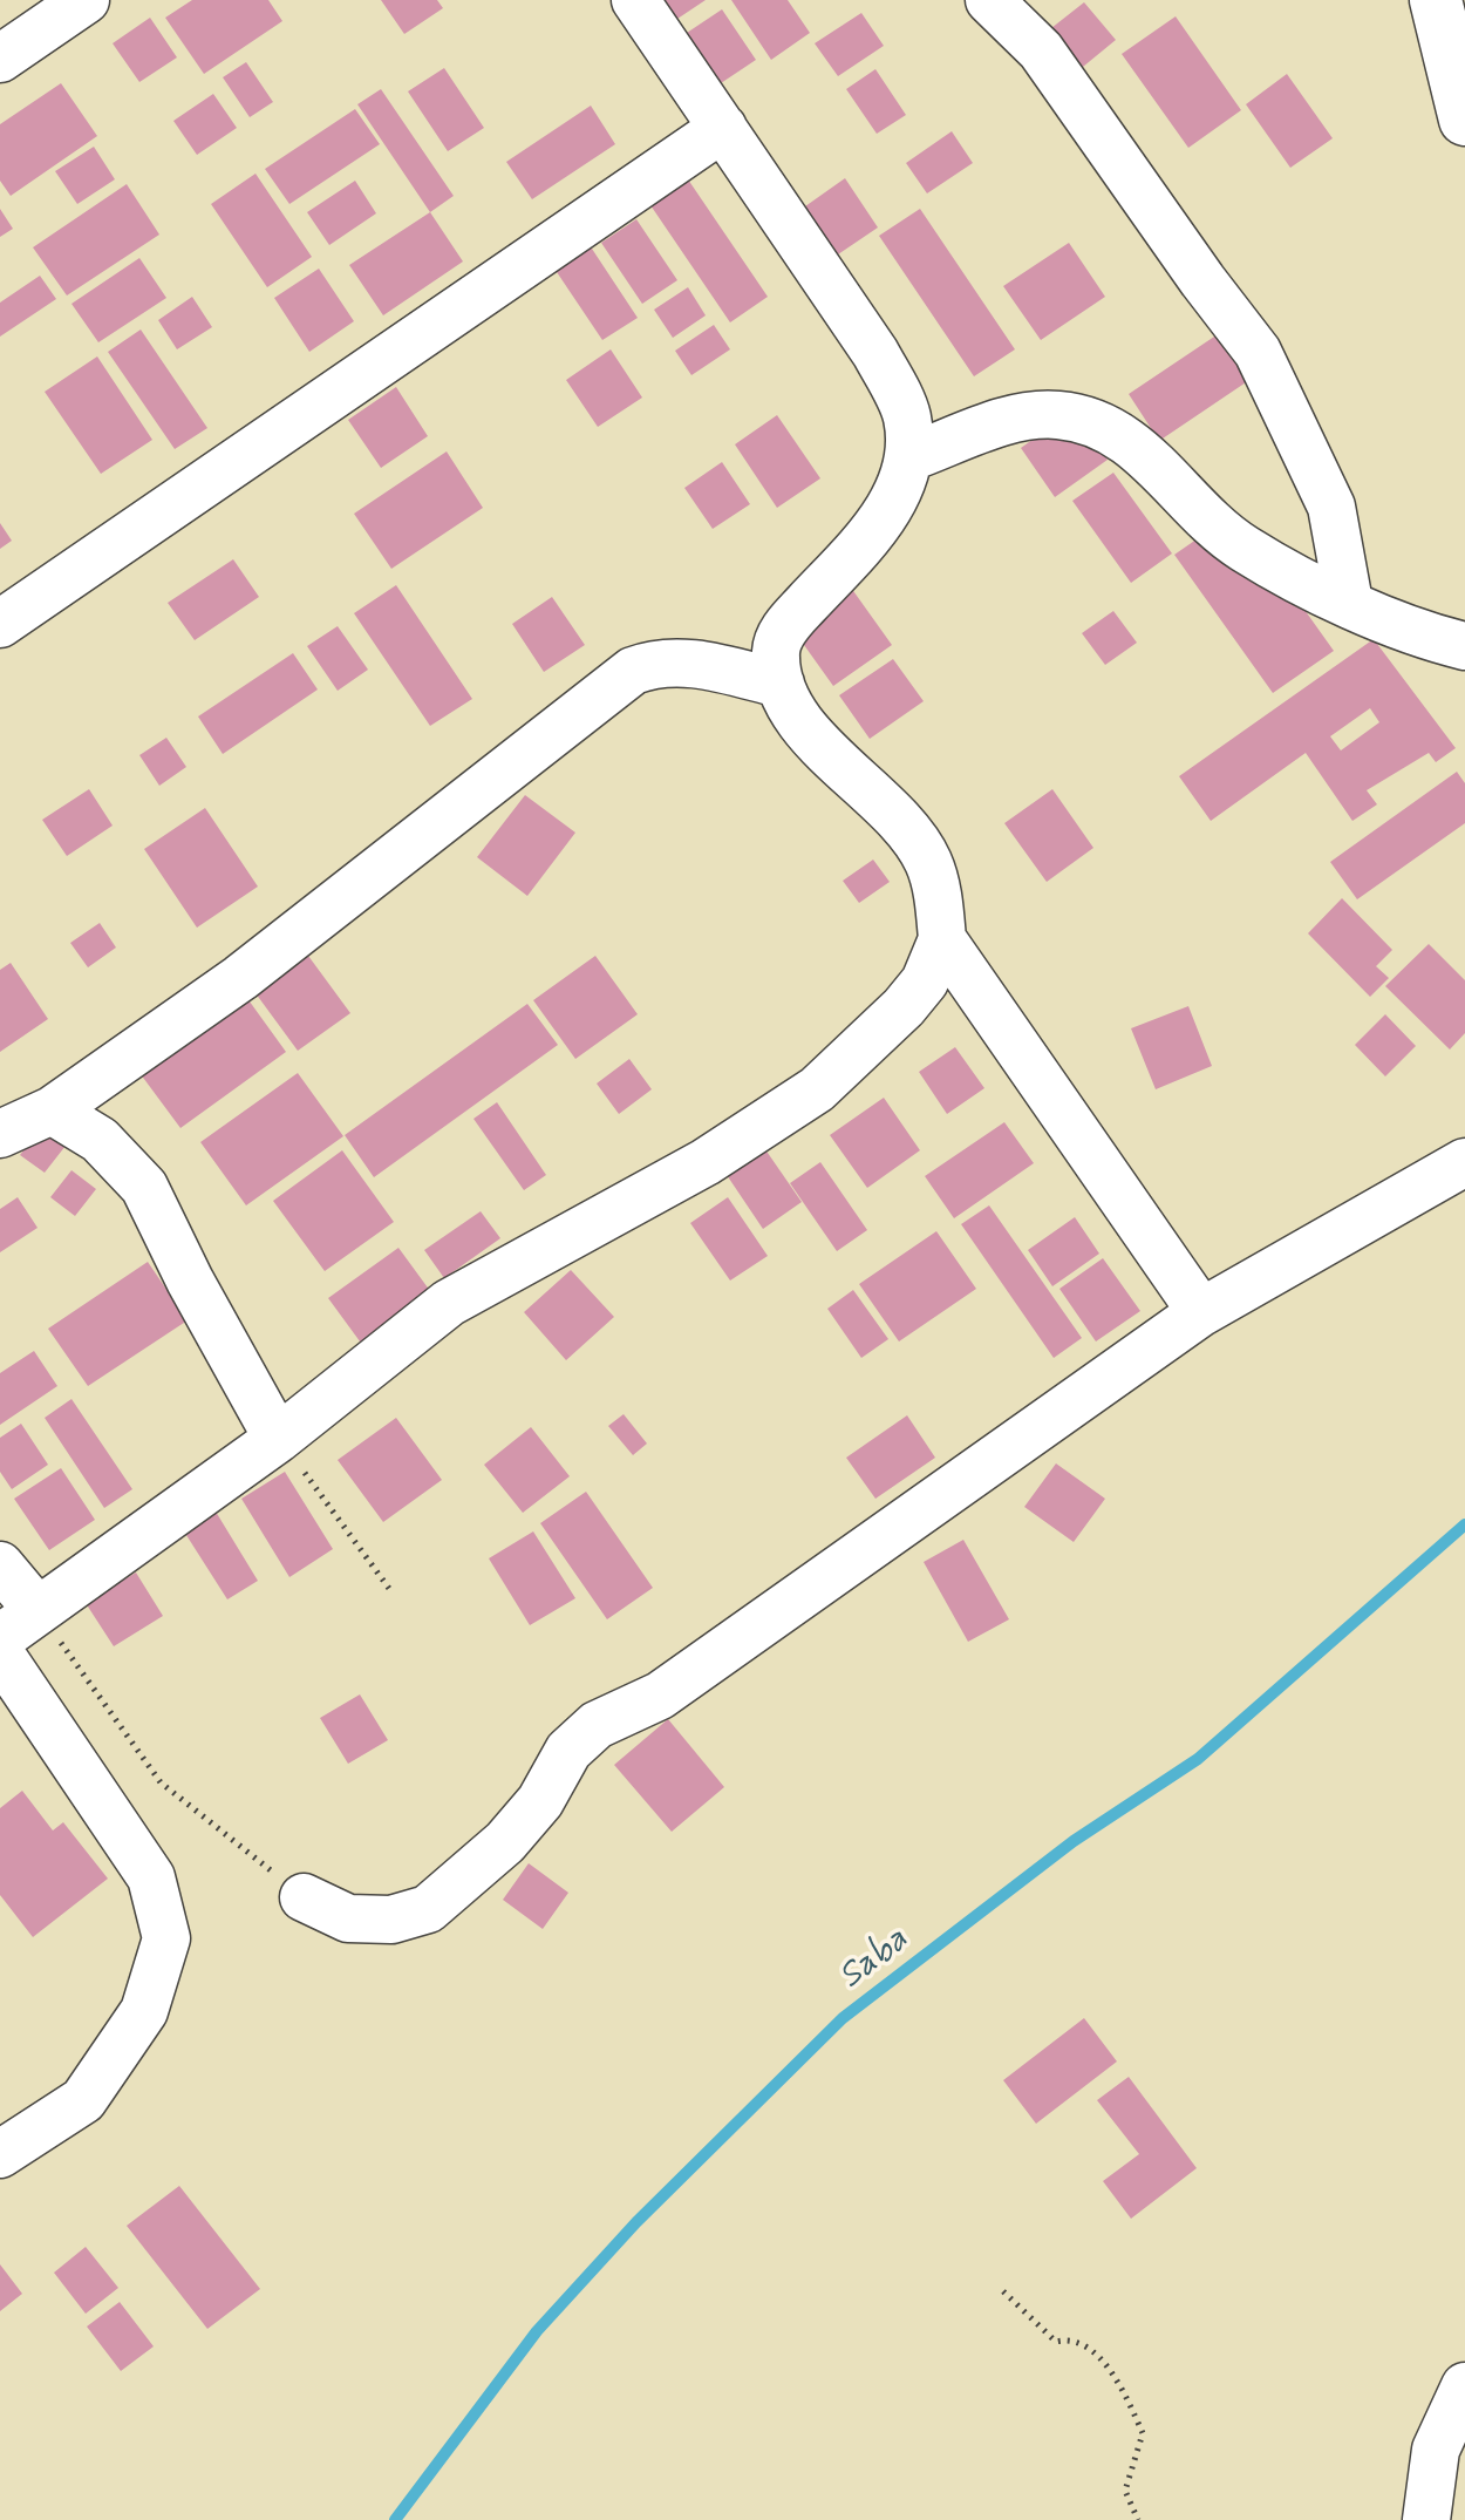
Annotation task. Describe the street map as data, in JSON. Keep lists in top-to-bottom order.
{
  "water": ["Saba"]
}
